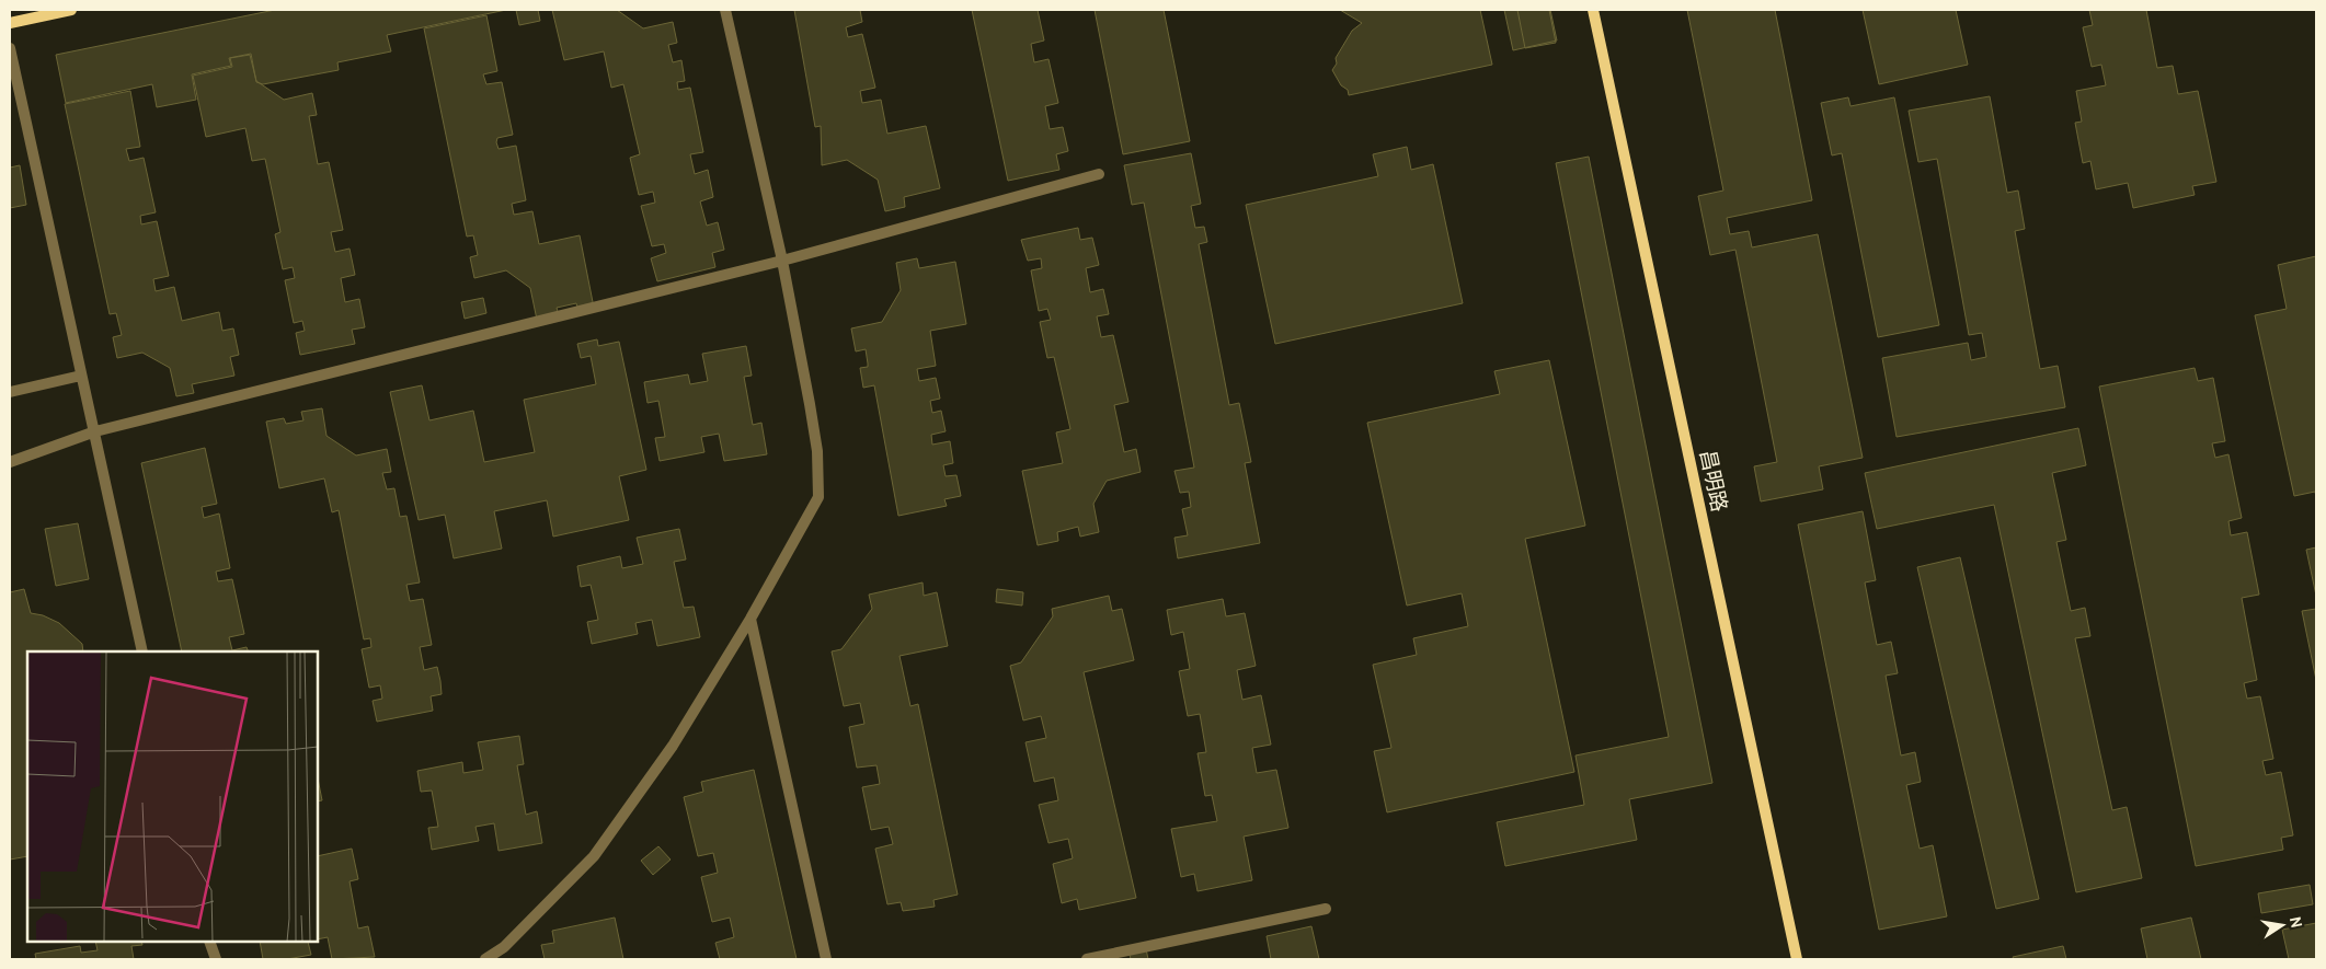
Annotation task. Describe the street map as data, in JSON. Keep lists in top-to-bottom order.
{
  "streets": {
    "street": ["昌明路"]
  },
  "north": "right"
}
